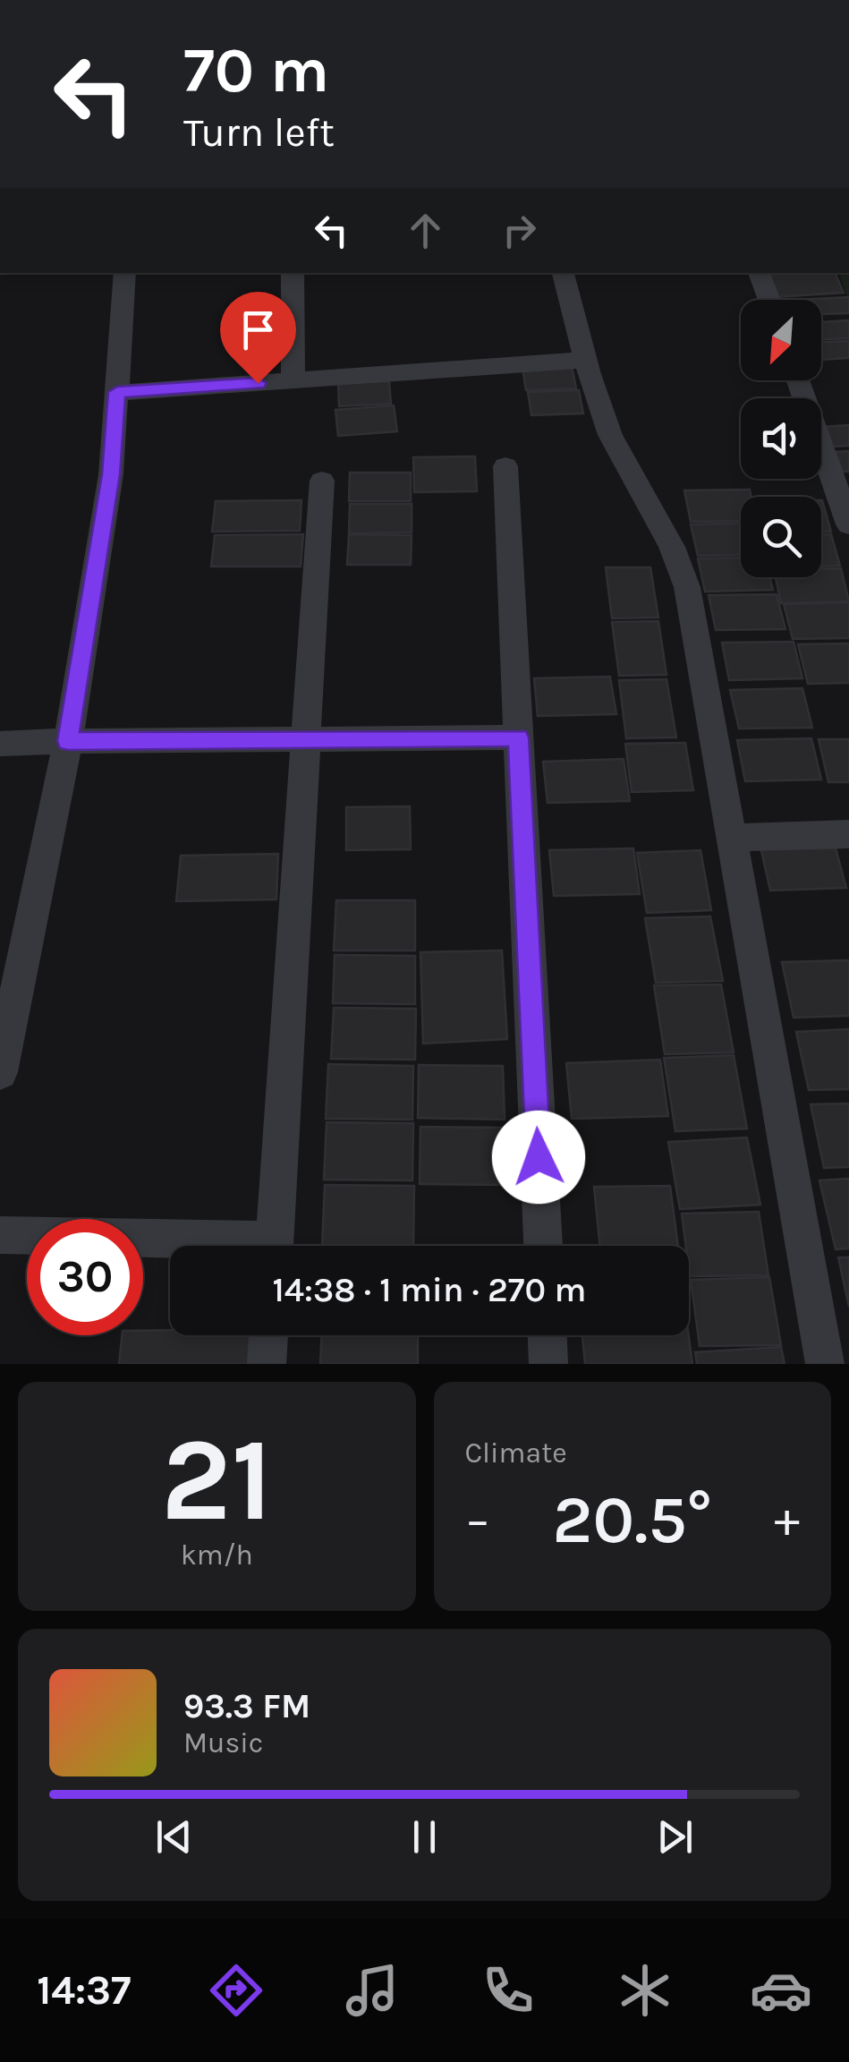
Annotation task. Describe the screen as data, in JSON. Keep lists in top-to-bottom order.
{
  "north": "bottom left",
  "page": {
    "turn": ["70 m", "Turn left"],
    "limit": "30",
    "trip": "14:38 · 1 min · 270 m",
    "tile": [
      ["21", "km/h"],
      "Climate"
    ],
    "heat": ["−", "20.5°", "+"],
    "song": ["93.3 FM", "Music"],
    "tabs": "14:37"
  }
}
